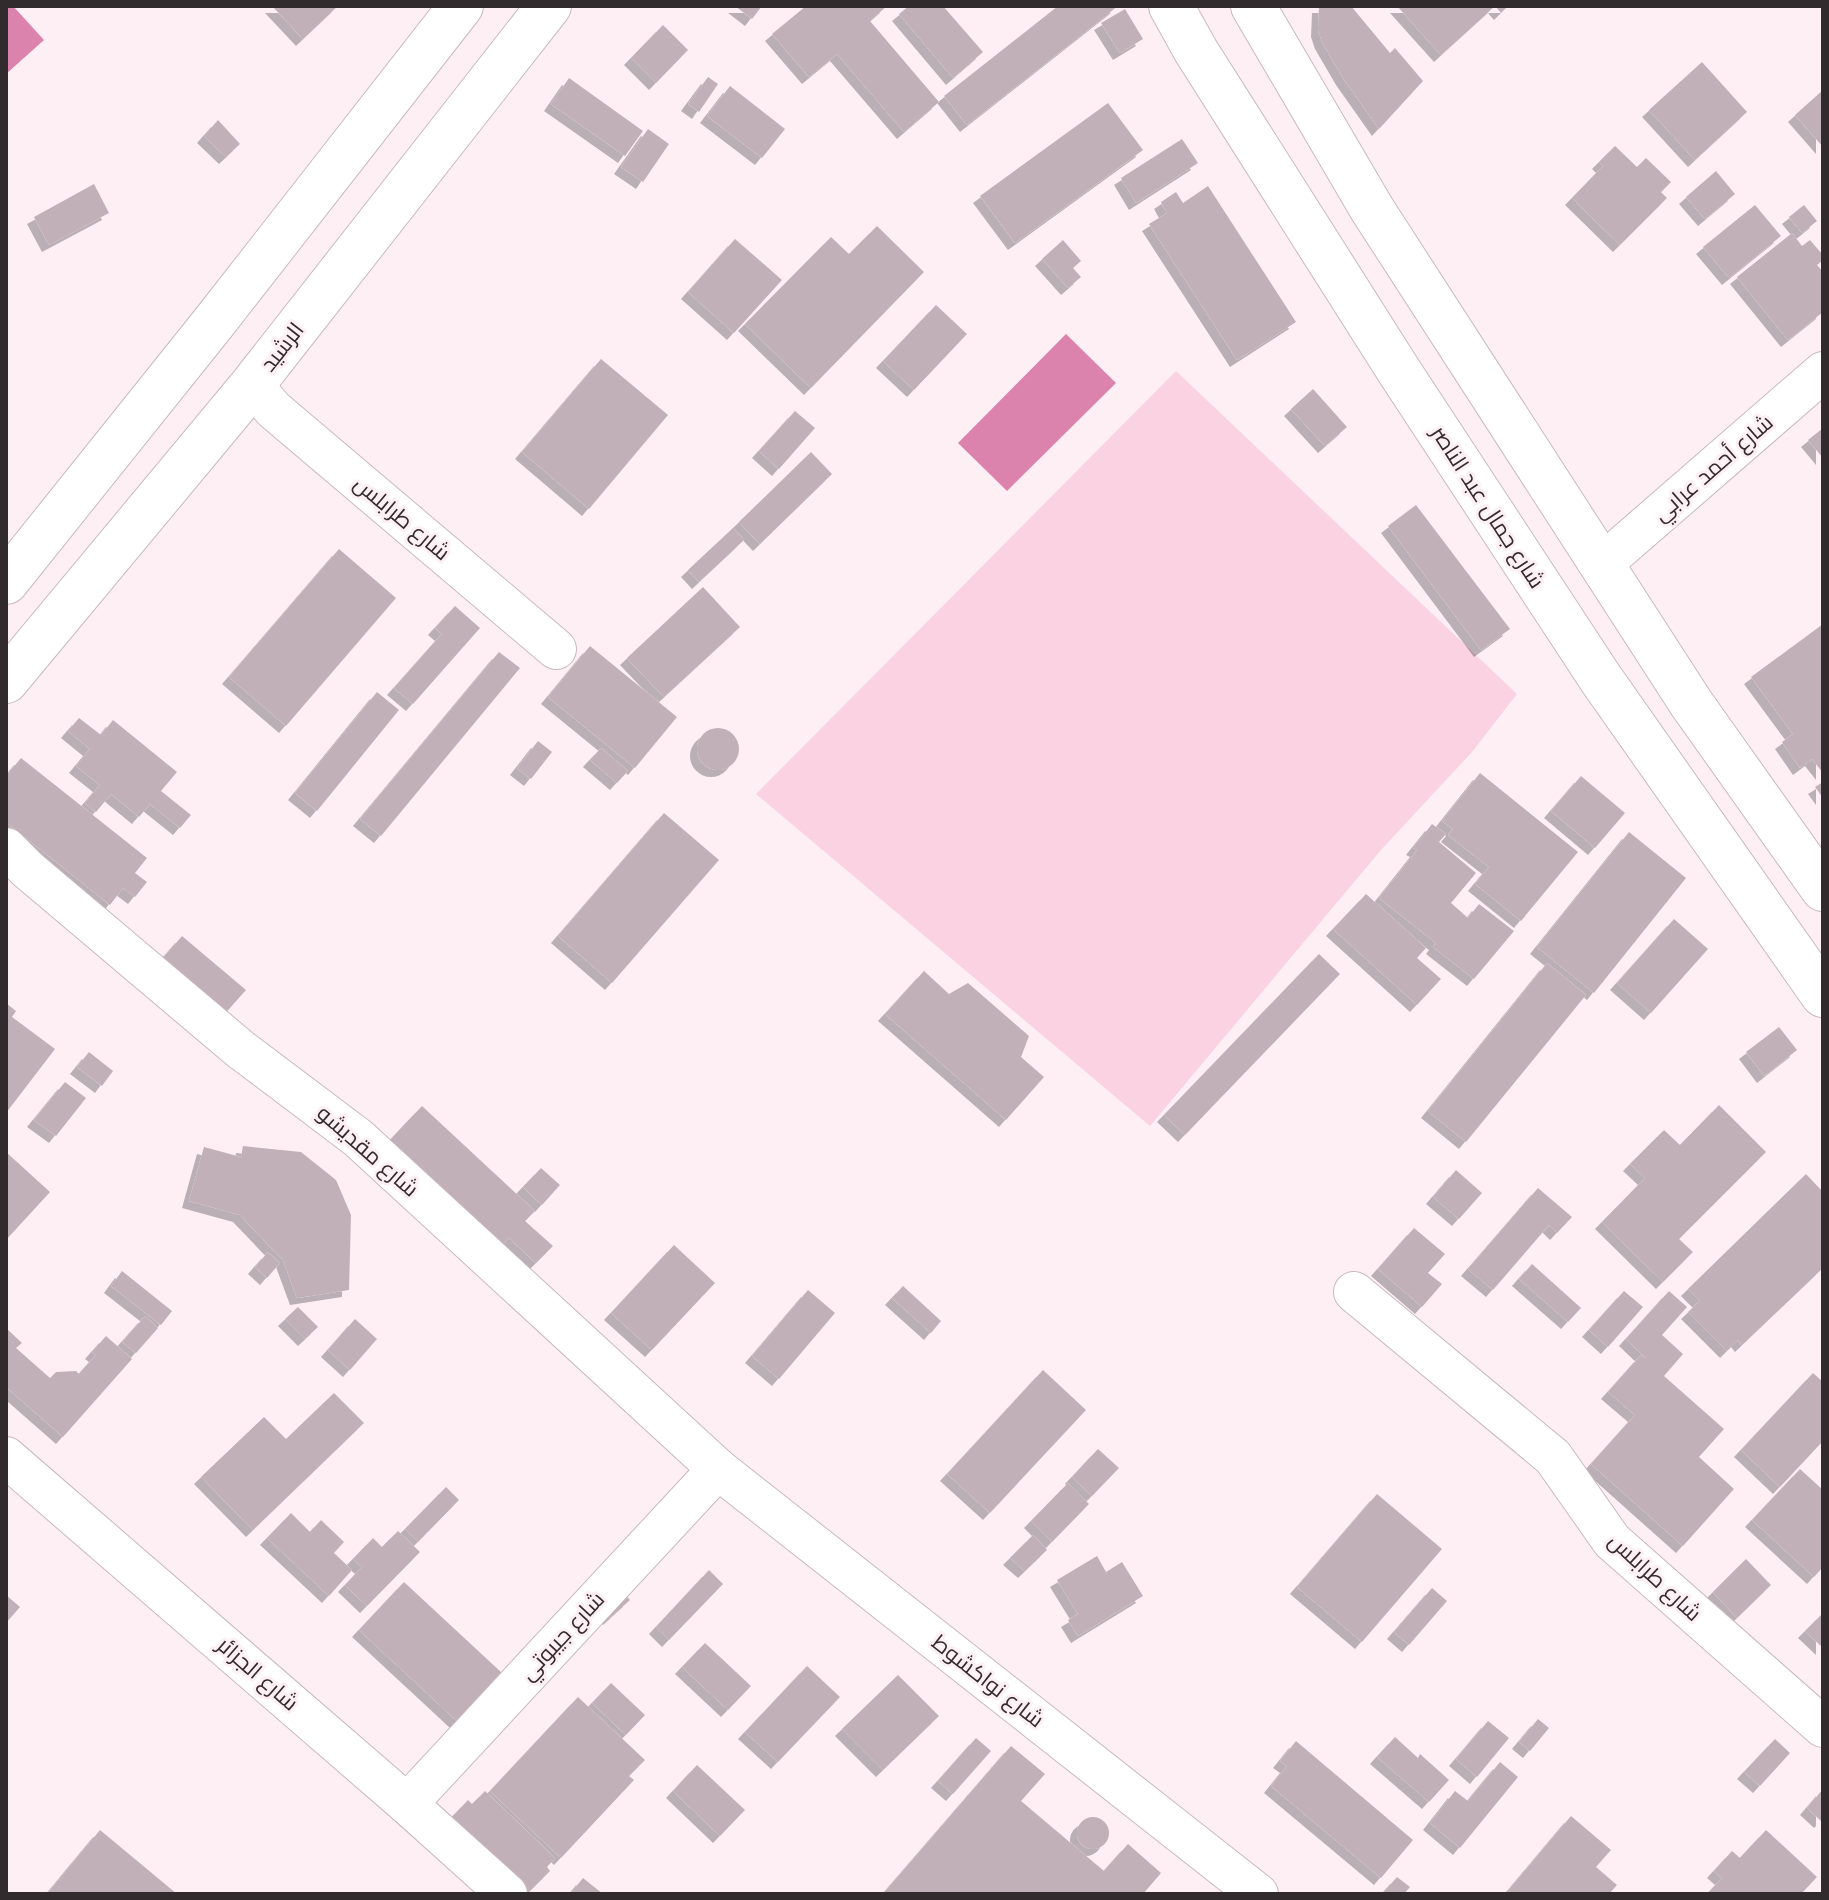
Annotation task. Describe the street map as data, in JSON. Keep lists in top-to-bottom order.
{
  "streets": {
    "main road": ["الرشيد", "شارع جمال عبد الناصر"],
    "street": [
      "شارع أحمد عرابي",
      "شارع طرابلس",
      "شارع مقديشو",
      "شارع جيبوتي",
      "شارع الجزائر",
      "شارع نواكشوط"
    ]
  },
  "crossings": [
    ["الرشيد", "شارع طرابلس"],
    ["شارع مقديشو", "شارع جيبوتي"],
    ["شارع مقديشو", "شارع نواكشوط"],
    ["شارع جيبوتي", "شارع الجزائر"],
    ["شارع جيبوتي", "شارع نواكشوط"]
  ]
}
